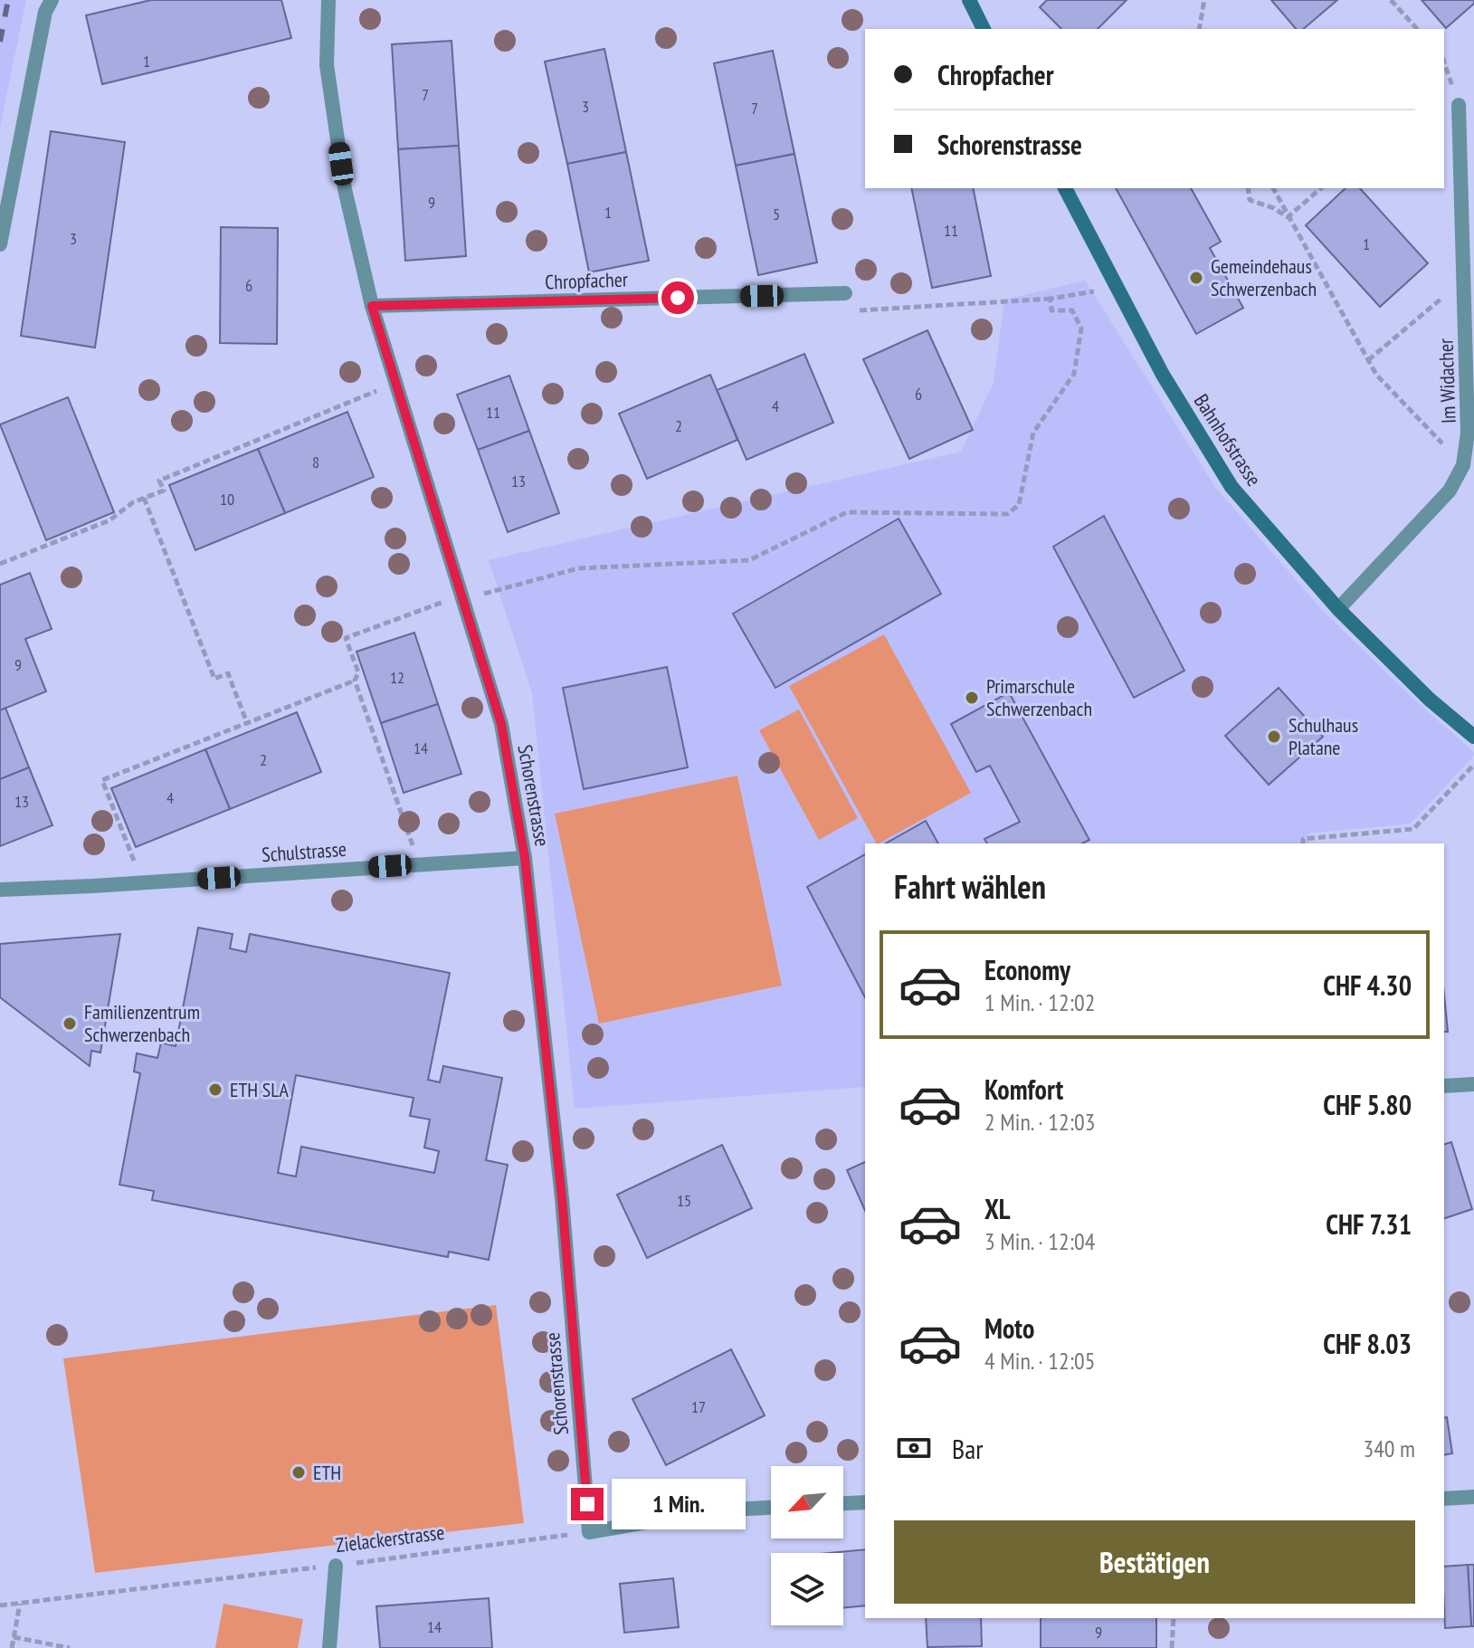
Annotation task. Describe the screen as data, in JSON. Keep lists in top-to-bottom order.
{
  "streets": {
    "main road": ["Bahnhofstrasse"],
    "street": [
      "Chropfacher",
      "Im Widacher",
      "Schorenstrasse",
      "Schulstrasse"
    ],
    "path": ["Zielackerstrasse"]
  },
  "crossings": [
    ["Chropfacher", "Schorenstrasse"],
    ["Im Widacher", "Bahnhofstrasse"],
    ["Schorenstrasse", "Schulstrasse"],
    ["Schorenstrasse", "Zielackerstrasse"]
  ],
  "places": [
    "Gemeindehaus Schwerzenbach",
    "Primarschule Schwerzenbach",
    "Schulhaus Platane",
    "Familienzentrum Schwerzenbach",
    "ETH SLA",
    "ETH"
  ],
  "house_numbers": [
    "1",
    "7",
    "3",
    "7",
    "9",
    "1",
    "5",
    "11",
    "3",
    "1",
    "6",
    "6",
    "4",
    "11",
    "2",
    "8",
    "13",
    "10",
    "9",
    "12",
    "14",
    "2",
    "4",
    "13",
    "15",
    "17",
    "14",
    "9"
  ],
  "north": "bottom left",
  "page": {
    "banner": ["Chropfacher", "Schorenstrasse"],
    "heading": "Fahrt wählen",
    "list": [
      {
        "name": "Economy",
        "note": "1 Min. · 12:02",
        "value": "CHF 4.30"
      },
      {
        "name": "Komfort",
        "note": "2 Min. · 12:03",
        "value": "CHF 5.80"
      },
      {
        "name": "XL",
        "note": "3 Min. · 12:04",
        "value": "CHF 7.31"
      },
      {
        "name": "Moto",
        "note": "4 Min. · 12:05",
        "value": "CHF 8.03"
      }
    ],
    "pay": ["Bar", "340 m"],
    "bubble": "1 Min.",
    "buttons": "Bestätigen"
  }
}
